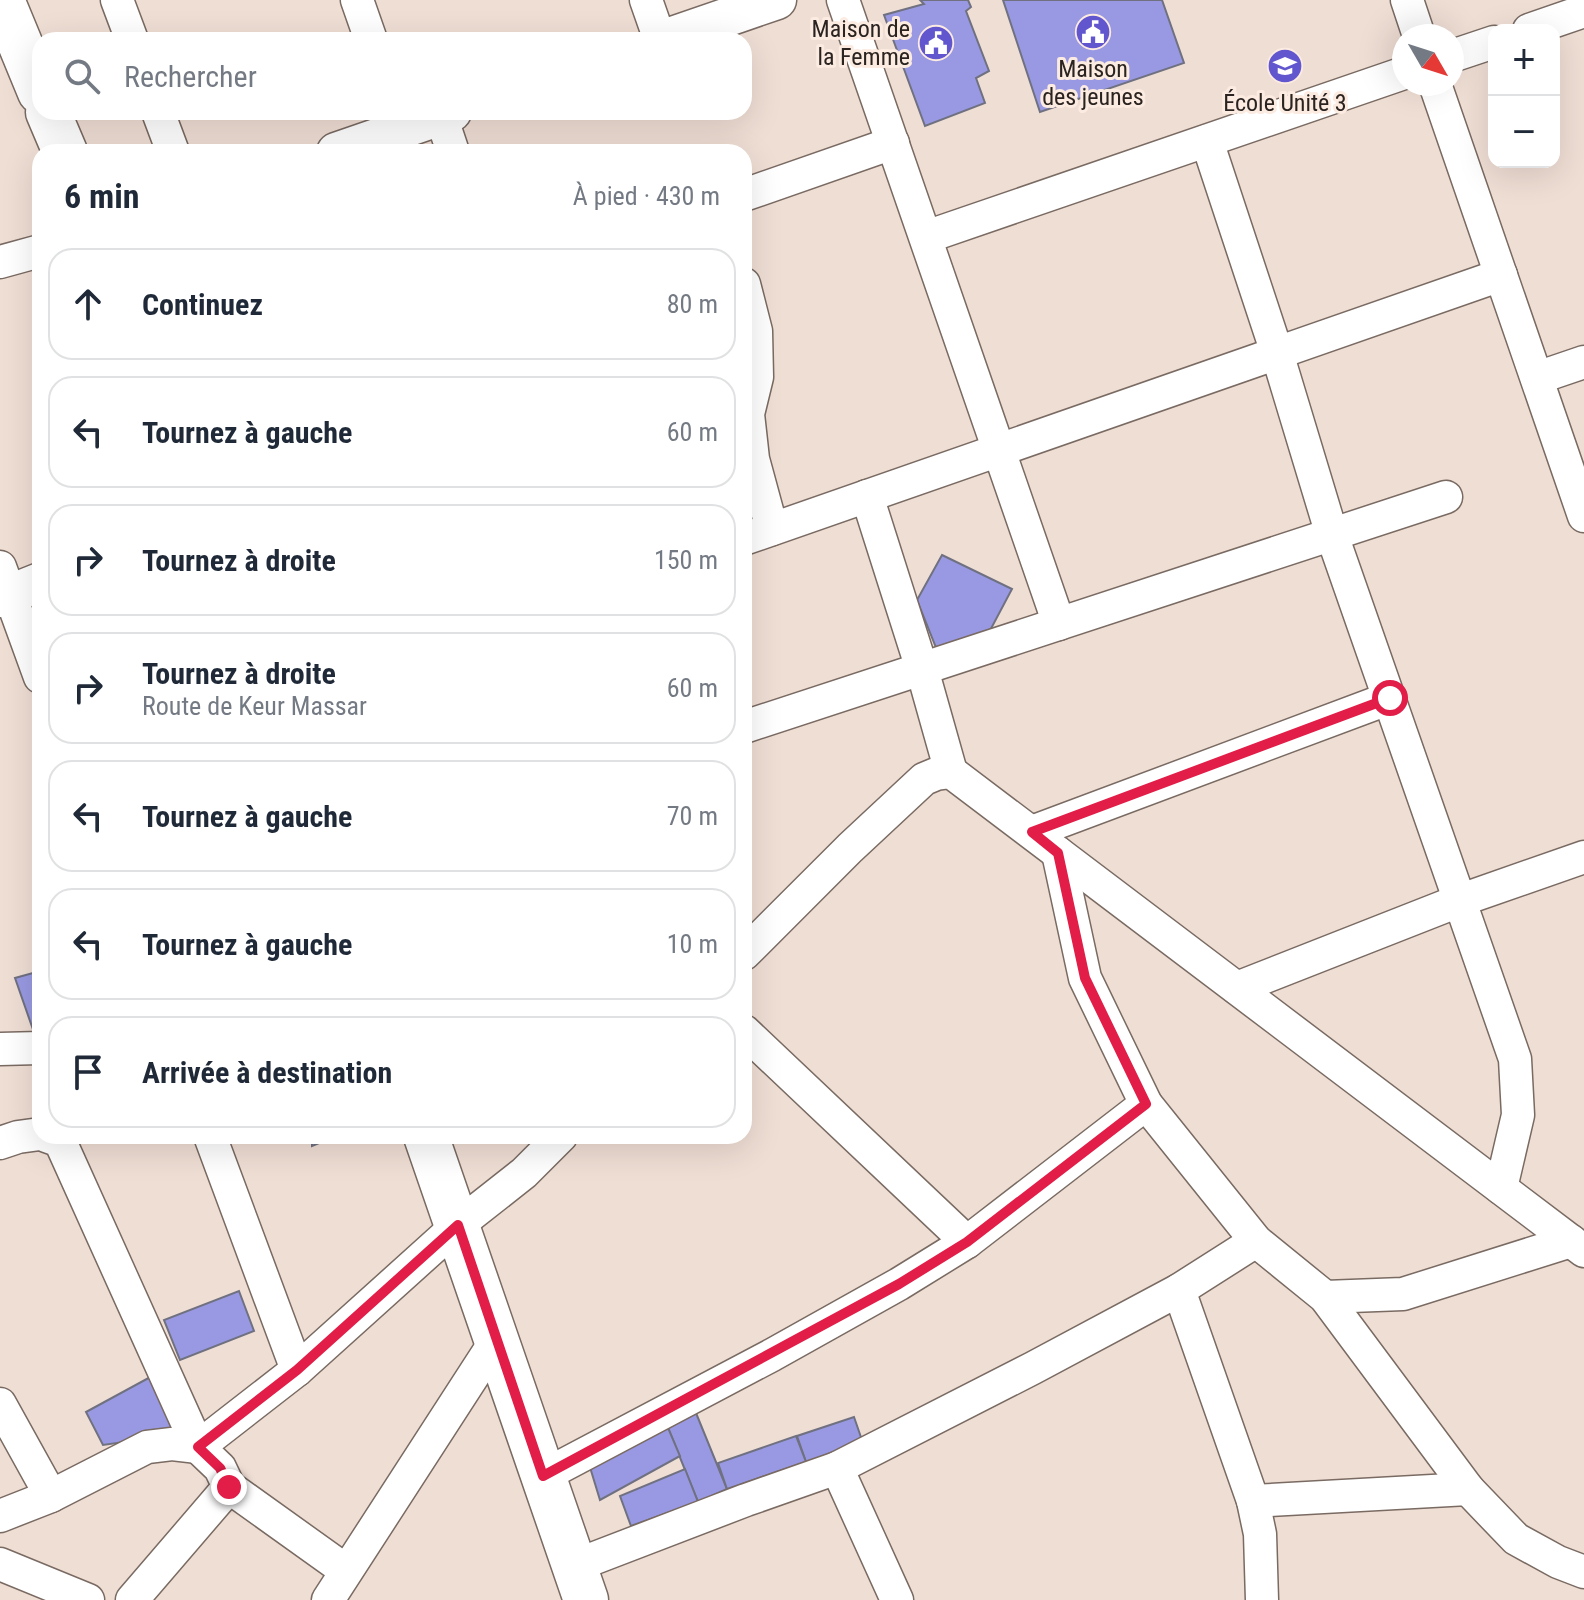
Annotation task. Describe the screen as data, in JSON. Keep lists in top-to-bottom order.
{
  "places": {
    "public building": ["Maison des jeunes", "Maison de la Femme"],
    "school or university": ["École Unité 3"]
  },
  "north": "bottom right",
  "page": {
    "map_buttons": ["+", "−"],
    "search": "Rechercher",
    "heading": ["6 min", "À pied · 430 m"],
    "list": [
      ["Continuez", "80 m"],
      ["Tournez à gauche", "60 m"],
      ["Tournez à droite", "150 m"],
      ["Tournez à droite", "Route de Keur Massar", "60 m"],
      ["Tournez à gauche", "70 m"],
      ["Tournez à gauche", "10 m"],
      "Arrivée à destination"
    ]
  }
}
